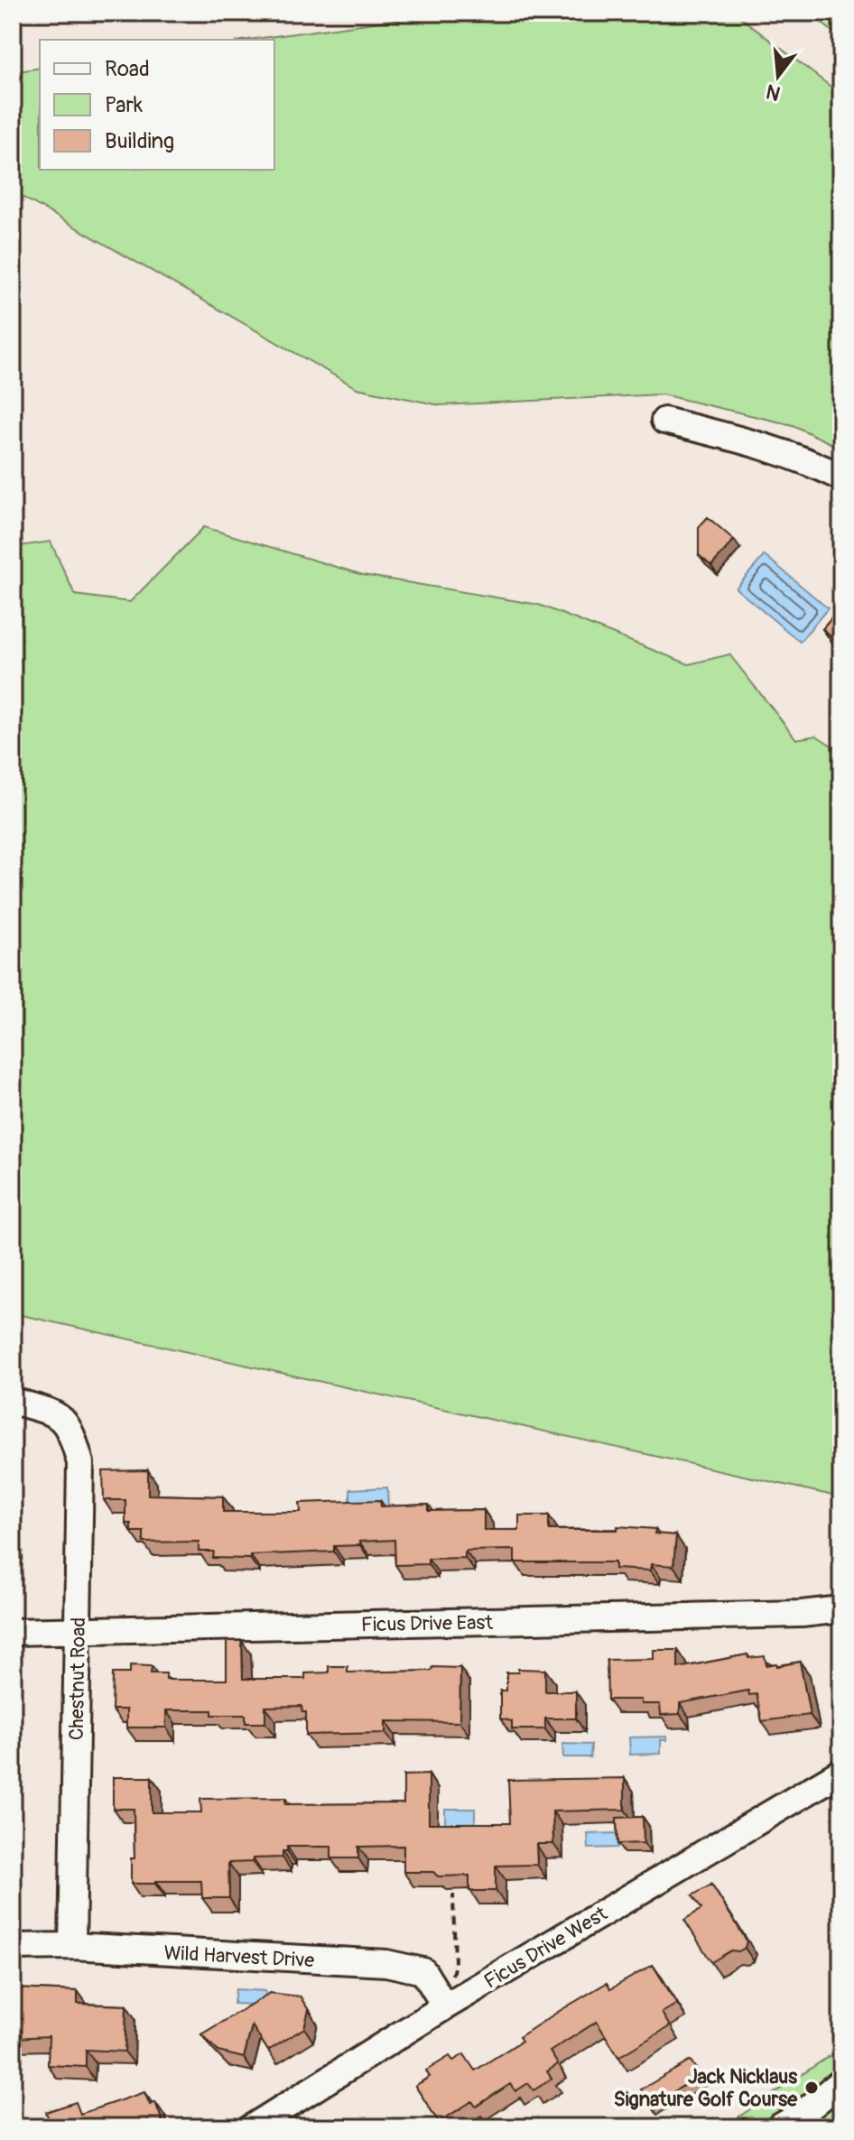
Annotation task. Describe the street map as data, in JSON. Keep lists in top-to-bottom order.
{
  "streets": {
    "street": [
      "Ficus Drive East",
      "Chestnut Road",
      "Ficus Drive West",
      "Wild Harvest Drive"
    ]
  },
  "crossings": [
    ["Ficus Drive East", "Chestnut Road"],
    ["Chestnut Road", "Wild Harvest Drive"],
    ["Ficus Drive West", "Wild Harvest Drive"]
  ],
  "places": ["Jack Nicklaus Signature Golf Course"],
  "legend": ["Road", "Park", "Building"],
  "north": "bottom"
}
